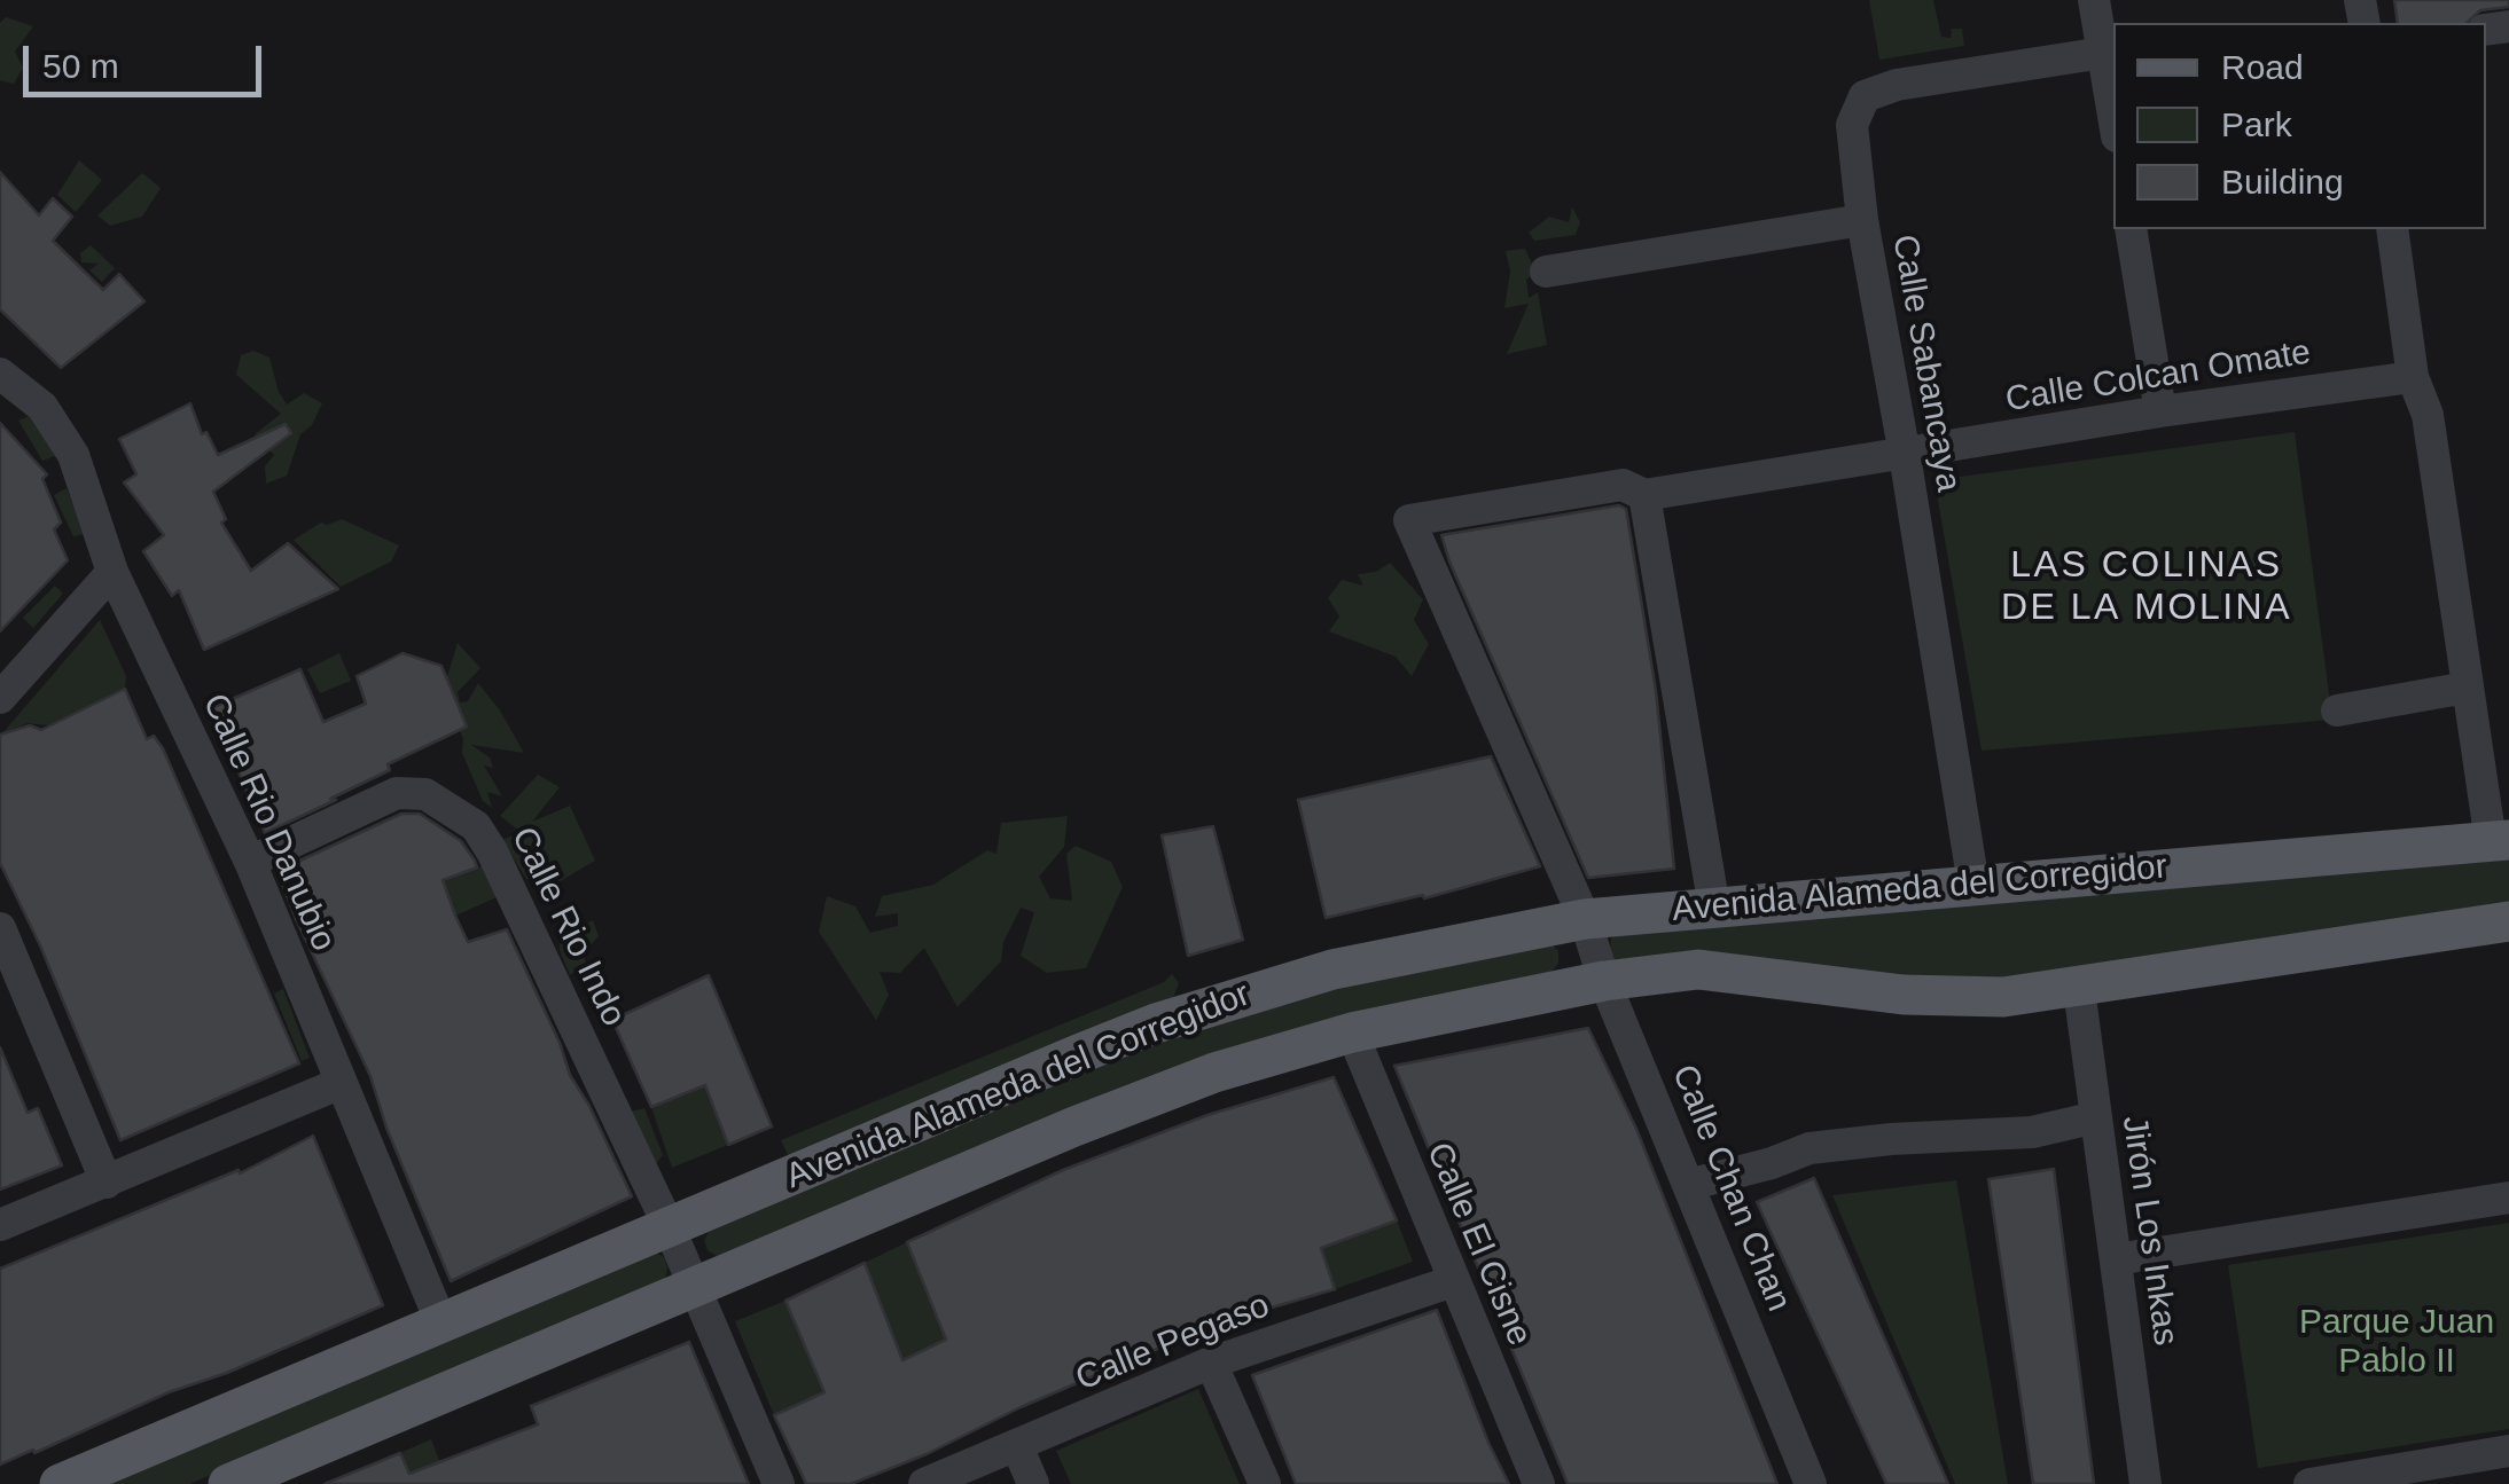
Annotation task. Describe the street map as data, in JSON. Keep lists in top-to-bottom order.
{
  "streets": {
    "main road": ["Avenida Alameda del Corregidor"],
    "street": [
      "Calle Sabancaya",
      "Calle Colcan Omate",
      "Calle Rio Danubio",
      "Calle Rio Indo",
      "Calle Chan Chan",
      "Jirón Los Inkas",
      "Calle El Cisne",
      "Calle Pegaso"
    ]
  },
  "crossings": [
    ["Calle Sabancaya", "Calle Colcan Omate"],
    ["Calle Sabancaya", "Avenida Alameda del Corregidor"],
    ["Calle Colcan Omate", "Calle Chan Chan"],
    ["Calle Rio Danubio", "Avenida Alameda del Corregidor"],
    ["Calle Rio Danubio", "Calle Rio Indo"],
    ["Avenida Alameda del Corregidor", "Calle Rio Indo"],
    ["Avenida Alameda del Corregidor", "Calle Chan Chan"],
    ["Avenida Alameda del Corregidor", "Jirón Los Inkas"],
    ["Avenida Alameda del Corregidor", "Calle El Cisne"],
    ["Calle El Cisne", "Calle Pegaso"]
  ],
  "districts": ["LAS COLINAS DE LA MOLINA"],
  "parks": ["Parque Juan Pablo II"],
  "legend": ["Road", "Park", "Building"],
  "scale_bar": "50 m"
}
